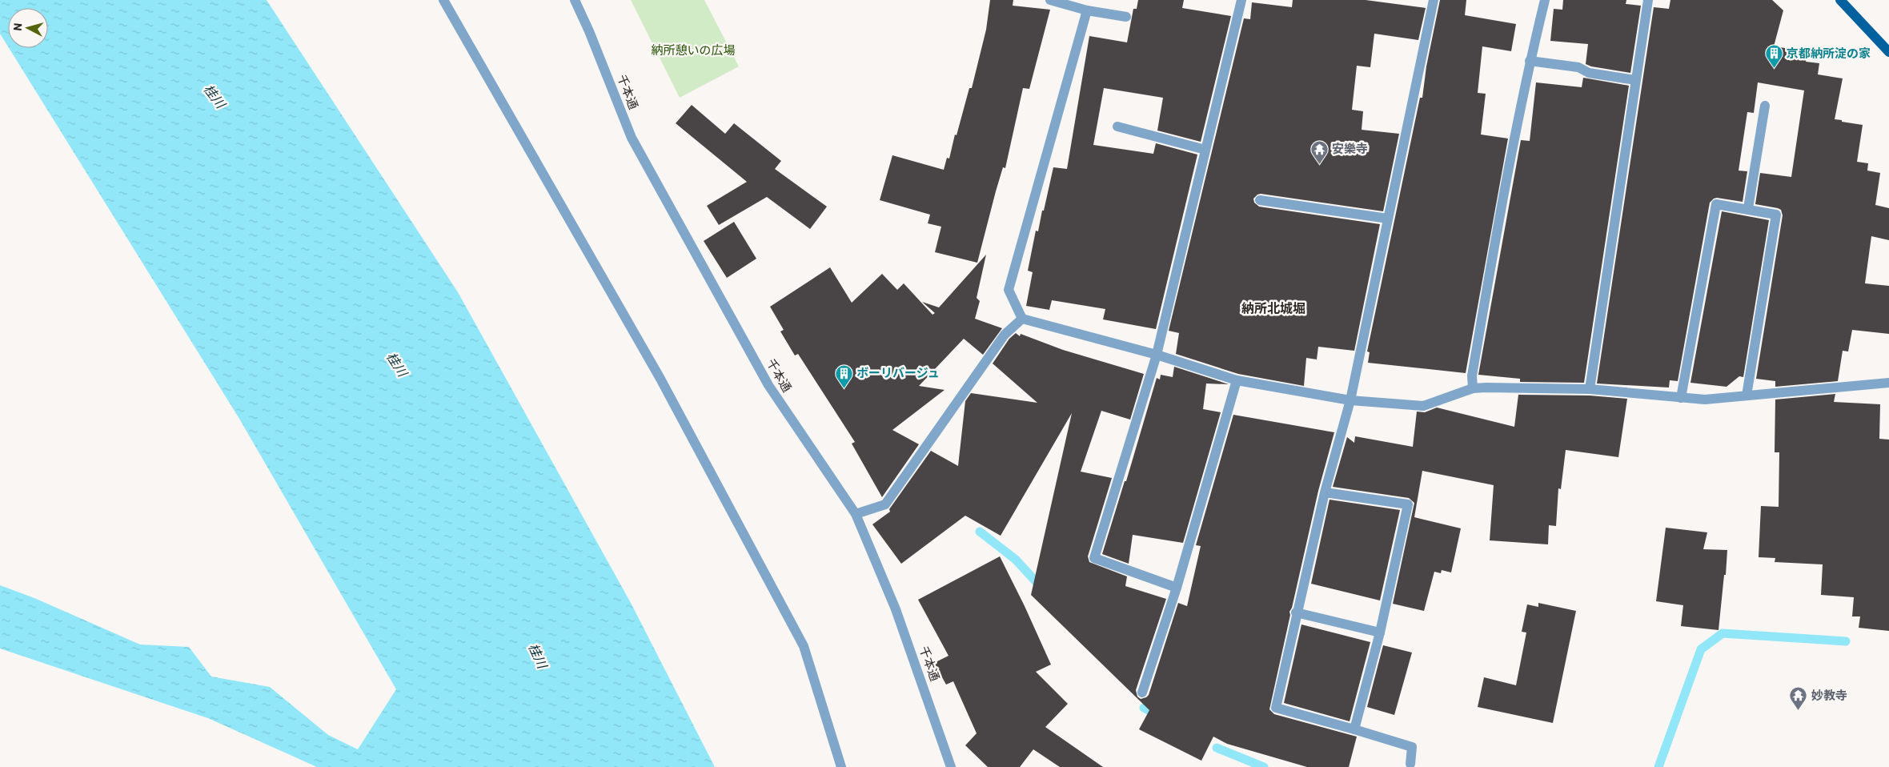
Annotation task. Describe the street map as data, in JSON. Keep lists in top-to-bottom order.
{
  "streets": {
    "street": ["千本通"]
  },
  "districts": ["納所北城堀"],
  "water": ["桂川"],
  "parks": ["納所憩いの広場"],
  "places": {
    "building": ["京都納所淀の家", "ボーリバージュ"],
    "temple": ["安樂寺", "妙教寺"]
  },
  "north": "left"
}
